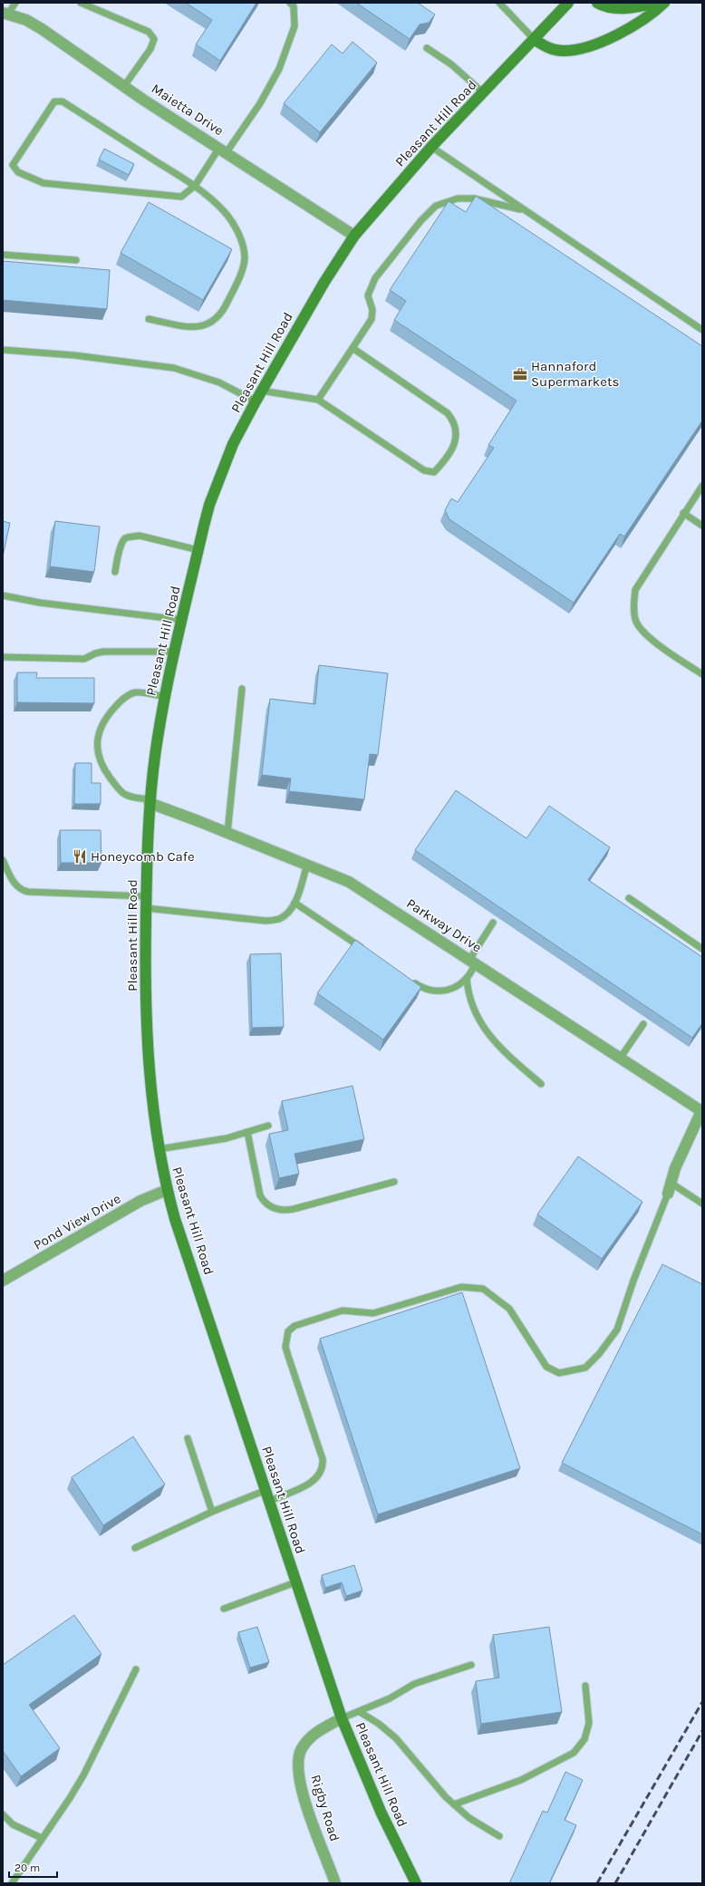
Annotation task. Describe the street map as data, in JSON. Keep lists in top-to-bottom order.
{
  "streets": {
    "street": [
      "Maietta Drive",
      "Pleasant Hill Road",
      "Parkway Drive",
      "Pond View Drive",
      "Rigby Road"
    ]
  },
  "crossings": [
    ["Maietta Drive", "Pleasant Hill Road"],
    ["Pleasant Hill Road", "Parkway Drive"],
    ["Pleasant Hill Road", "Pond View Drive"],
    ["Pleasant Hill Road", "Rigby Road"]
  ],
  "places": {
    "office": ["Hannaford Supermarkets"],
    "restaurant": ["Honeycomb Cafe"]
  },
  "scale_bar": "20 m"
}
